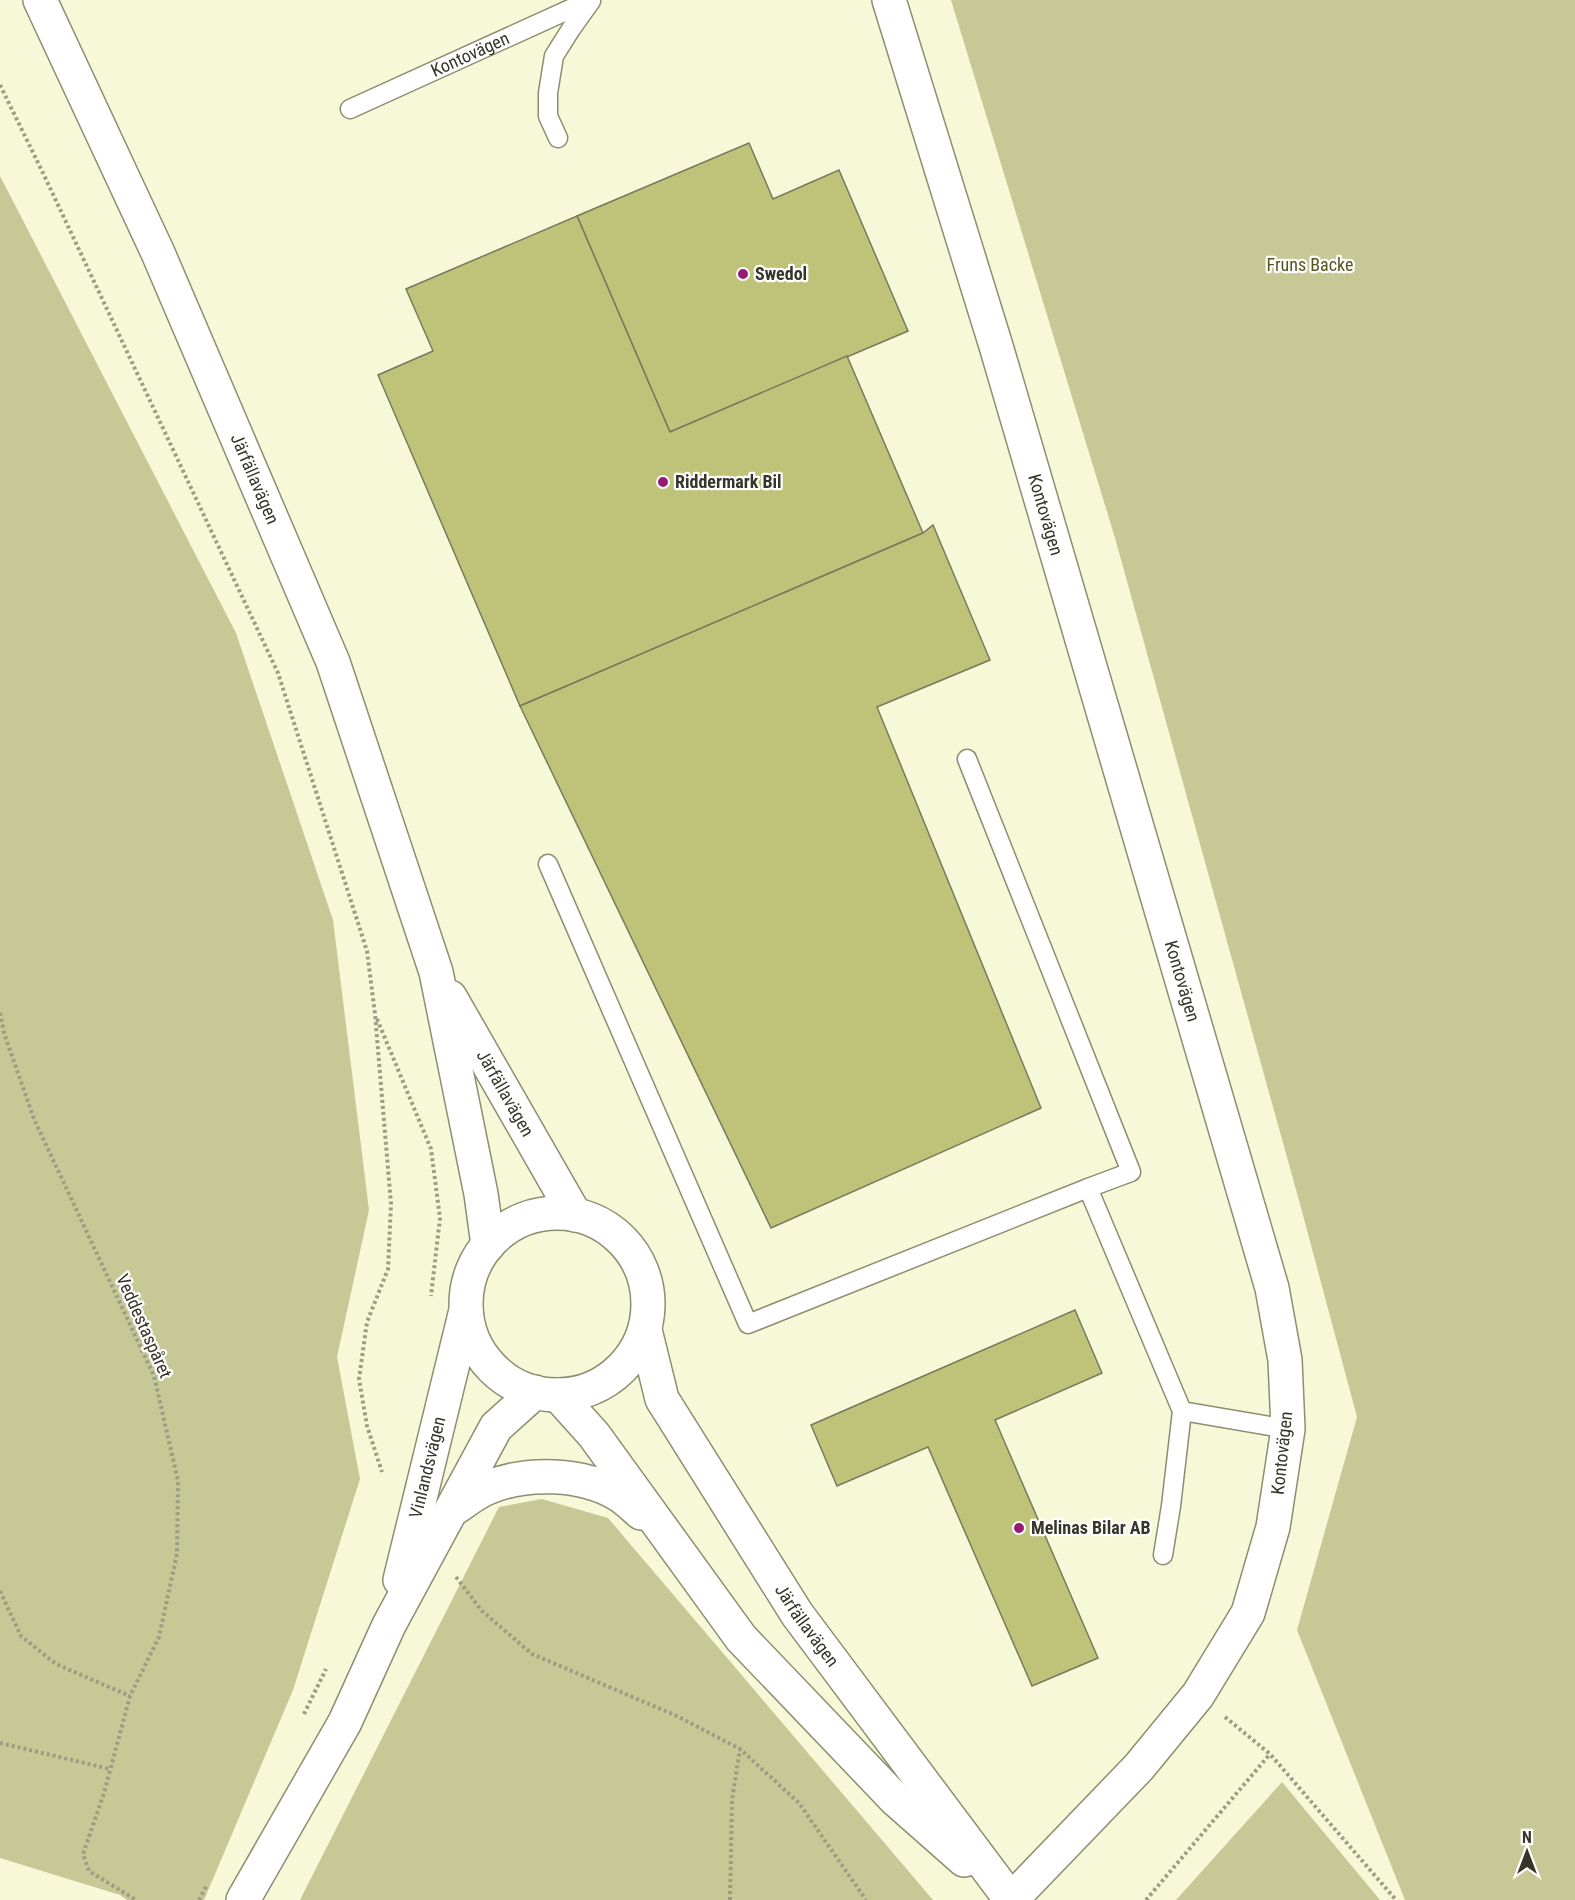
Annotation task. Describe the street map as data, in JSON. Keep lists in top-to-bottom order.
{
  "streets": {
    "street": ["Kontovägen", "Järfällavägen", "Vinlandsvägen"],
    "path": ["Veddestaspåret"]
  },
  "crossings": [
    ["Kontovägen", "Järfällavägen"],
    ["Järfällavägen", "Vinlandsvägen"]
  ],
  "parks": ["Fruns Backe"],
  "places": ["Swedol", "Riddermark Bil", "Melinas Bilar AB"],
  "north": "top"
}
